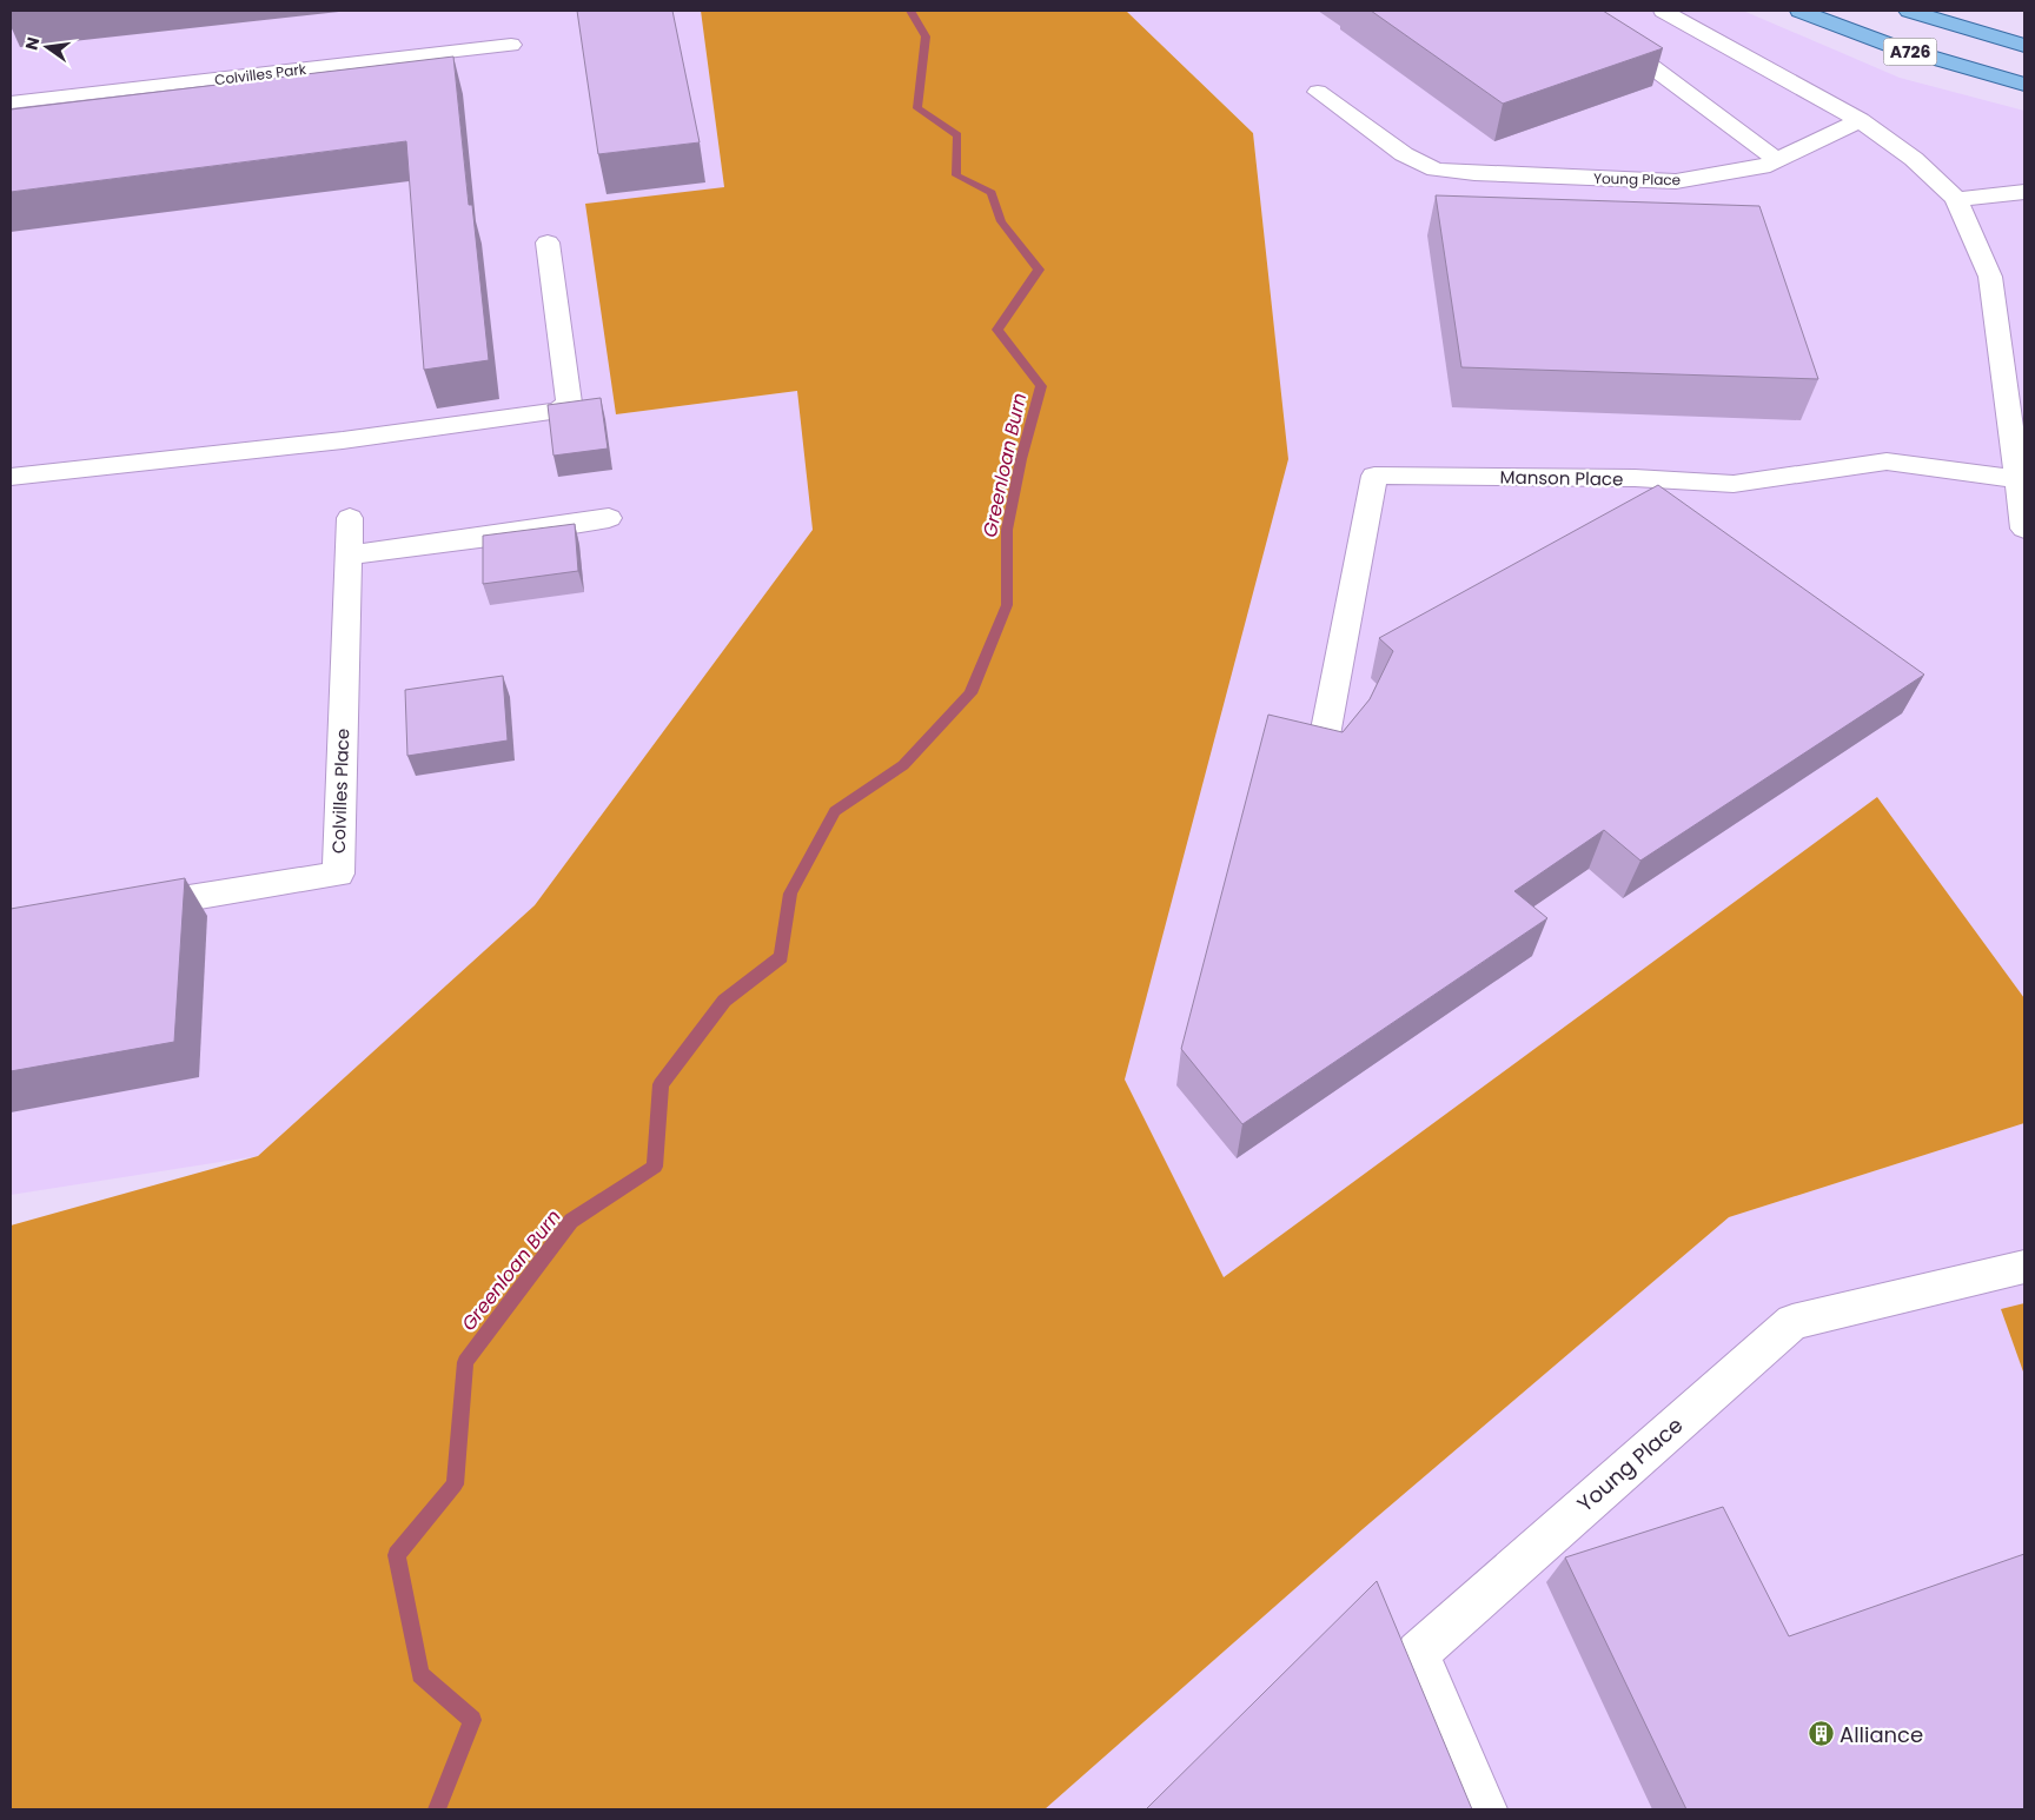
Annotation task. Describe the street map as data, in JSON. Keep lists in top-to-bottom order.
{
  "streets": {
    "main road": ["A726"],
    "street": [
      "Colvilles Park",
      "Young Place",
      "Manson Place",
      "Colvilles Place"
    ]
  },
  "water": ["Greenloan Burn"],
  "places": {
    "building": ["Alliance"]
  },
  "north": "left"
}
